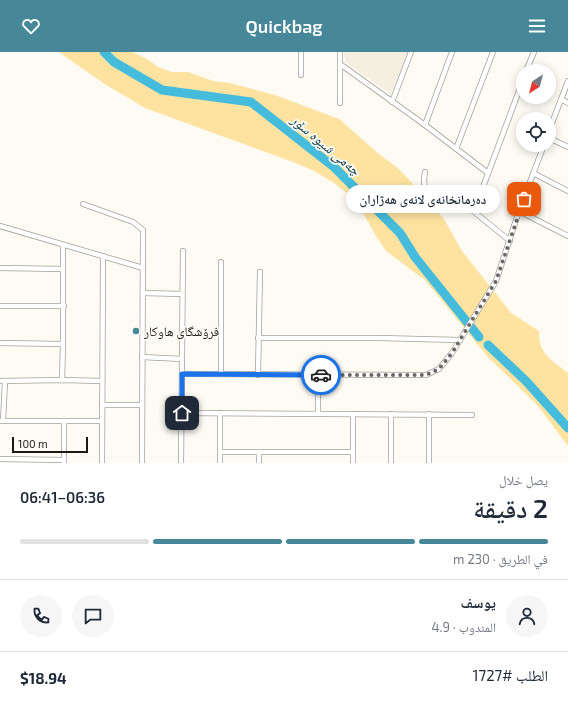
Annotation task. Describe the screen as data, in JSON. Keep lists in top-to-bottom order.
{
  "water": ["چەمی شیوە سۆر"],
  "places": ["دەرمانخانەی لانەی هەژاران", "فرۆشگای ھاوکار"],
  "scale_bar": "100 m",
  "north": "bottom left",
  "page": {
    "header": "Quickbag",
    "bubble": "دەرمانخانەی لانەی هەژاران",
    "scale": "100 m",
    "heading": ["2 دقيقة", "يصل خلال", "06:36–06:41"],
    "panel": [
      "يوسف",
      "المندوب · 4.9",
      "الطلب #1727",
      "$18.94"
    ],
    "bar": "في الطريق · 230 m"
  }
}
